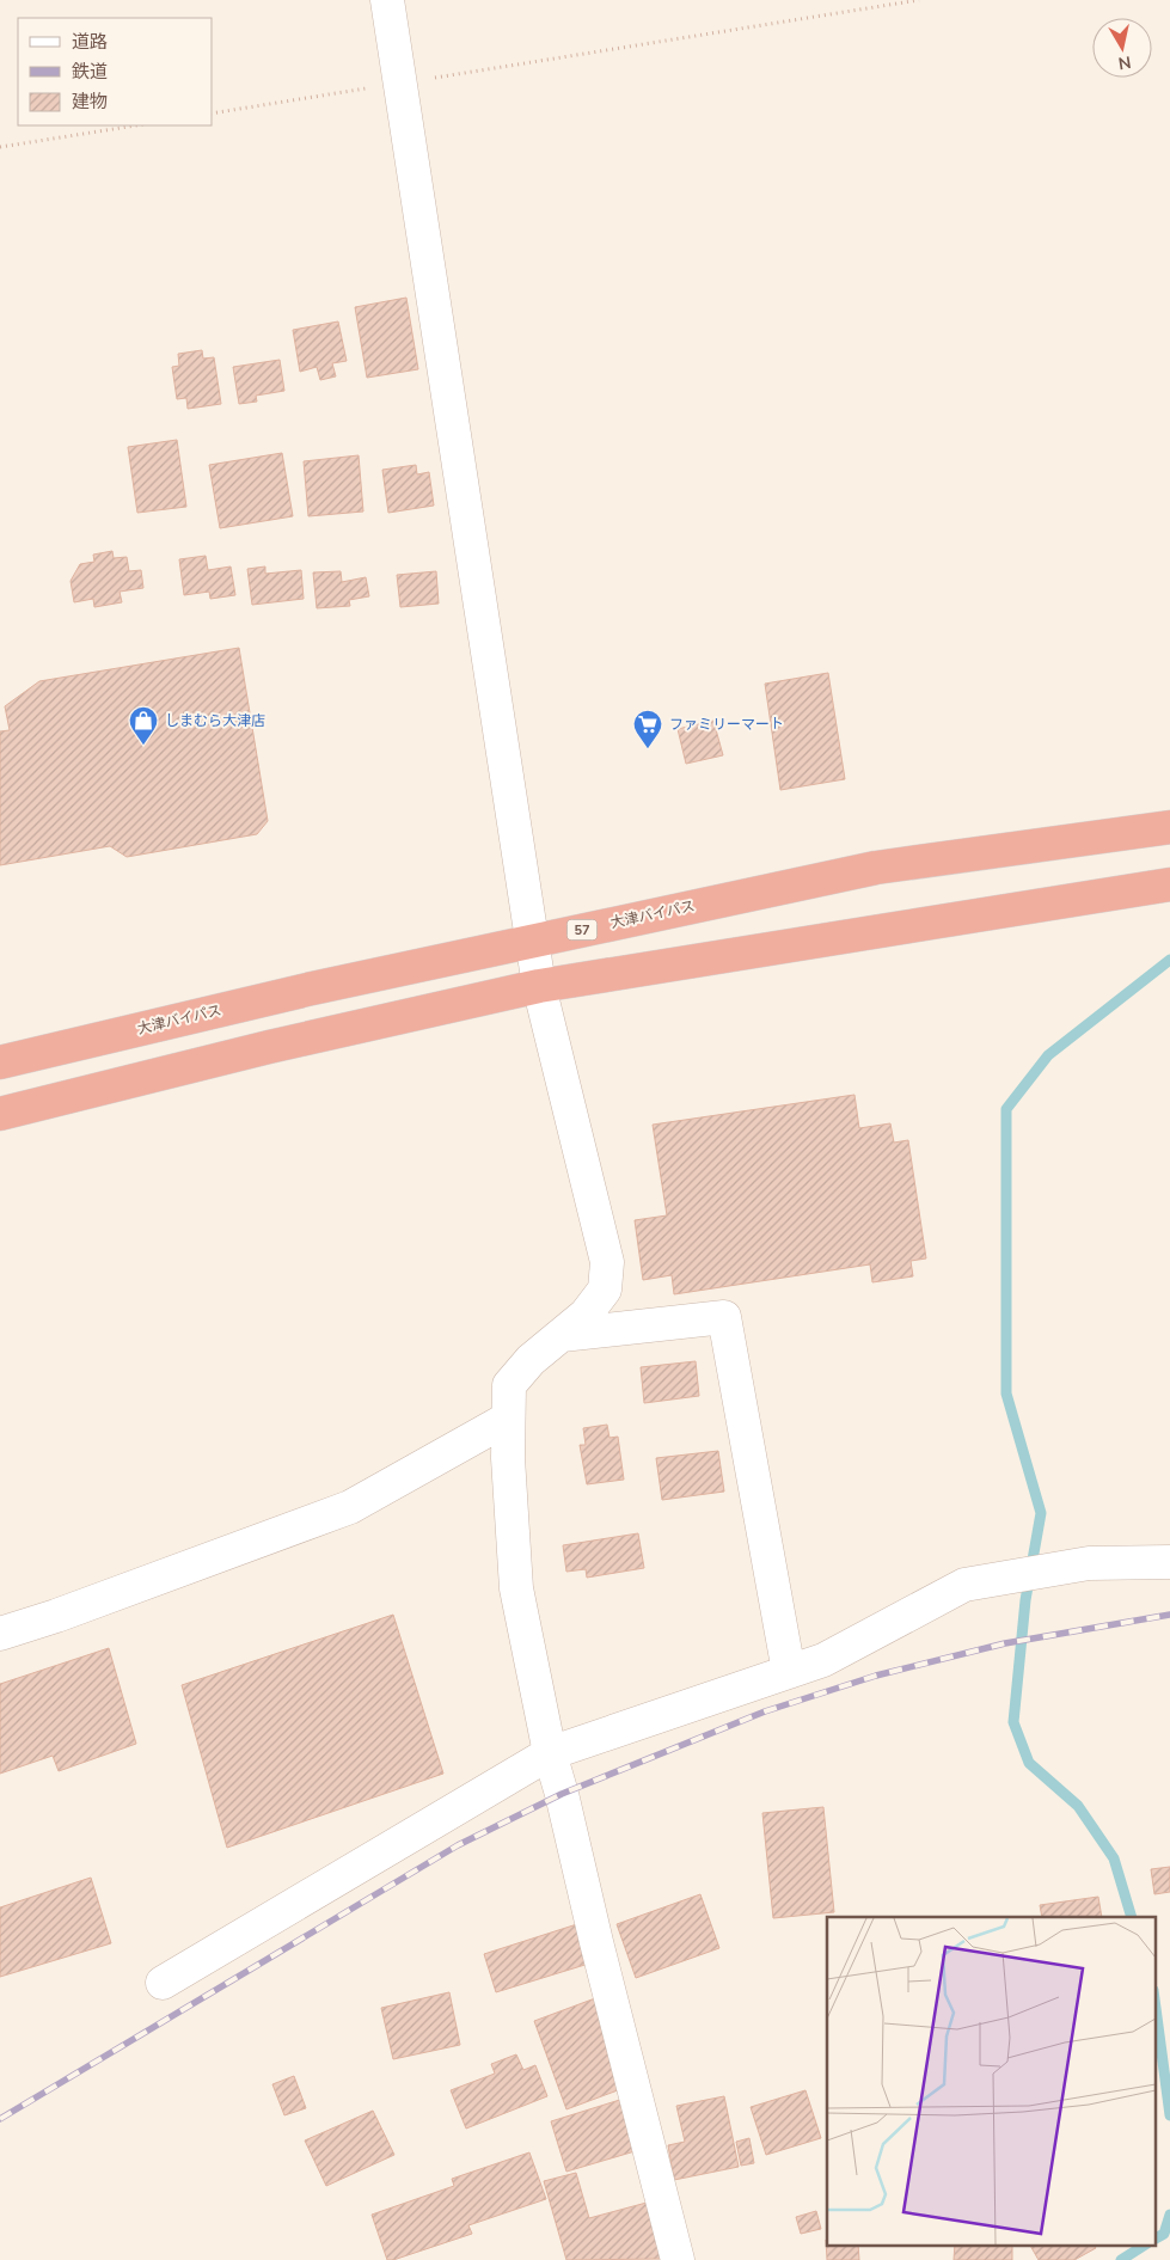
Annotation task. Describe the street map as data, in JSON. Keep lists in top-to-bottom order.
{
  "streets": {
    "highway": ["大津バイパス", "57"]
  },
  "places": {
    "shop": ["しまむら大津店"],
    "supermarket": ["ファミリーマート"]
  },
  "legend": ["道路", "鉄道", "建物"],
  "north": "bottom"
}
